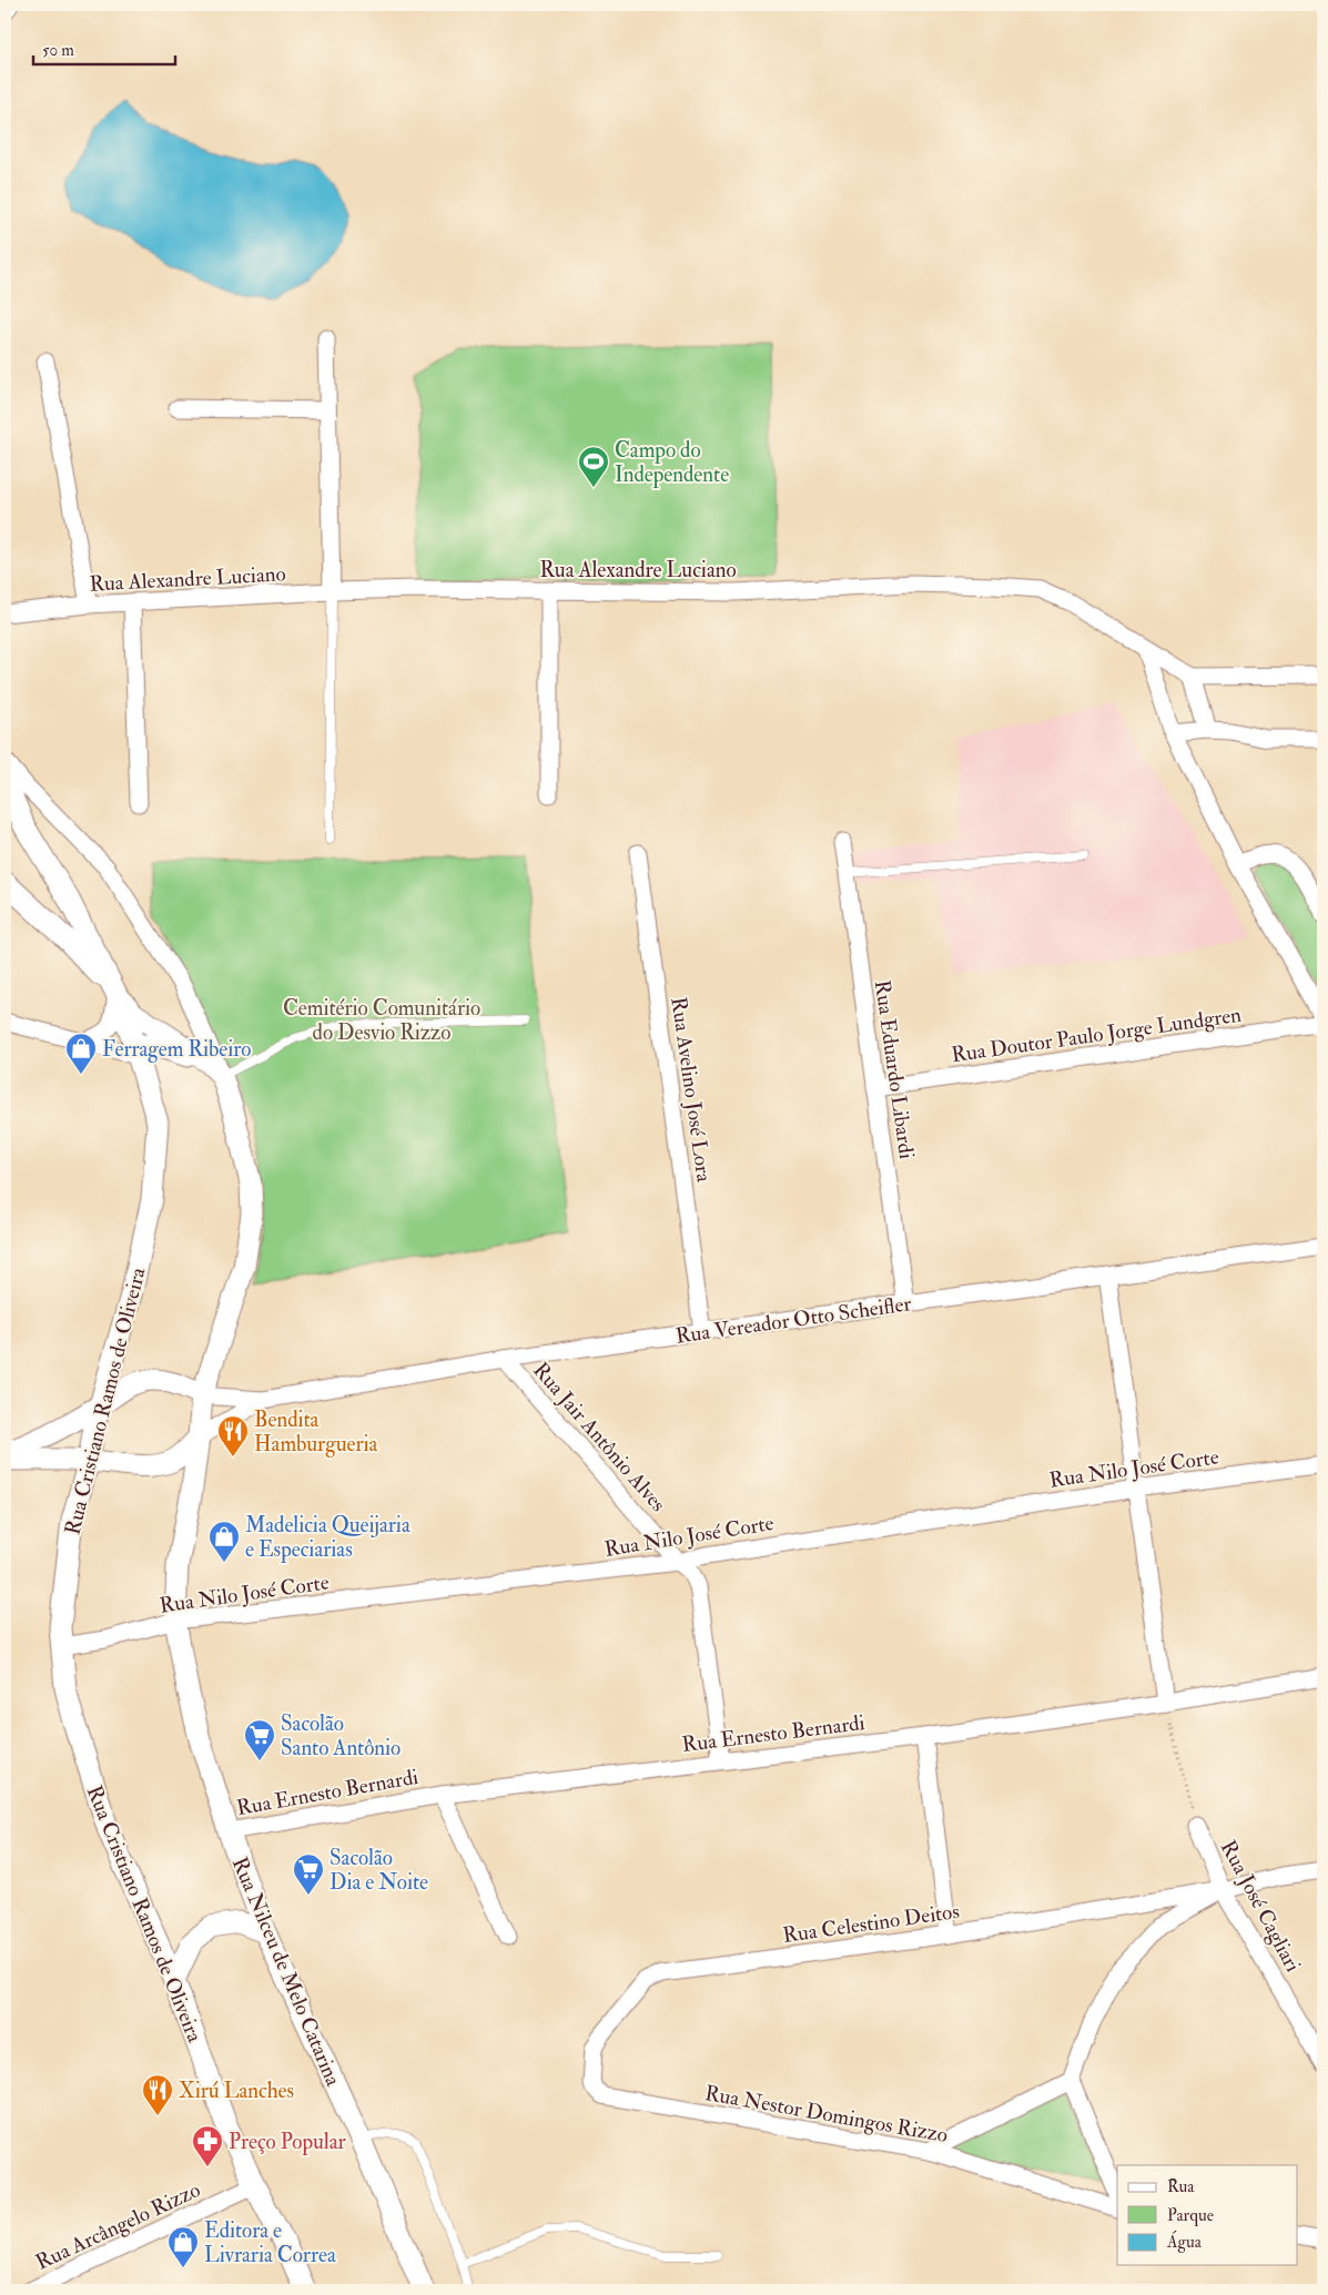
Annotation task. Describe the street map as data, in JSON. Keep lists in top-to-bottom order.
{
  "streets": {
    "street": [
      "Rua Alexandre Luciano",
      "Rua Doutor Paulo Jorge Lundgren",
      "Rua Eduardo Libardi",
      "Rua Avelino José Lora",
      "Rua Vereador Otto Scheifler",
      "Rua Cristiano Ramos de Oliveira",
      "Rua Jair Antônio Alves",
      "Rua Nilo José Corte",
      "Rua Ernesto Bernardi",
      "Rua José Cagliari",
      "Rua Celestino Deitos",
      "Rua Nilceu de Melo Catarina",
      "Rua Nestor Domingos Rizzo",
      "Rua Arcângelo Rizzo"
    ]
  },
  "crossings": [
    ["Rua Doutor Paulo Jorge Lundgren", "Rua Eduardo Libardi"],
    ["Rua Eduardo Libardi", "Rua Vereador Otto Scheifler"],
    ["Rua Avelino José Lora", "Rua Vereador Otto Scheifler"],
    ["Rua Vereador Otto Scheifler", "Rua Cristiano Ramos de Oliveira"],
    ["Rua Vereador Otto Scheifler", "Rua Jair Antônio Alves"],
    ["Rua Vereador Otto Scheifler", "Rua Nilceu de Melo Catarina"],
    ["Rua Cristiano Ramos de Oliveira", "Rua Nilo José Corte"],
    ["Rua Cristiano Ramos de Oliveira", "Rua Nilceu de Melo Catarina"],
    ["Rua Cristiano Ramos de Oliveira", "Rua Arcângelo Rizzo"],
    ["Rua Jair Antônio Alves", "Rua Nilo José Corte"],
    ["Rua Jair Antônio Alves", "Rua Ernesto Bernardi"],
    ["Rua Nilo José Corte", "Rua Nilceu de Melo Catarina"],
    ["Rua Ernesto Bernardi", "Rua Nilceu de Melo Catarina"],
    ["Rua José Cagliari", "Rua Celestino Deitos"],
    ["Rua Celestino Deitos", "Rua Nestor Domingos Rizzo"]
  ],
  "parks": ["Cemitério Comunitário do Desvio Rizzo"],
  "places": {
    "sports": ["Campo do Independente"],
    "shop": ["Ferragem Ribeiro", "Madelicia Queijaria e Especiarias", "Editora e Livraria Correa"],
    "restaurant": ["Bendita Hamburgueria", "Xirú Lanches"],
    "supermarket": ["Sacolão Santo Antônio", "Sacolão Dia e Noite"],
    "pharmacy": ["Preço Popular"]
  },
  "legend": ["Rua", "Parque", "Água"],
  "scale_bar": "50 m"
}
